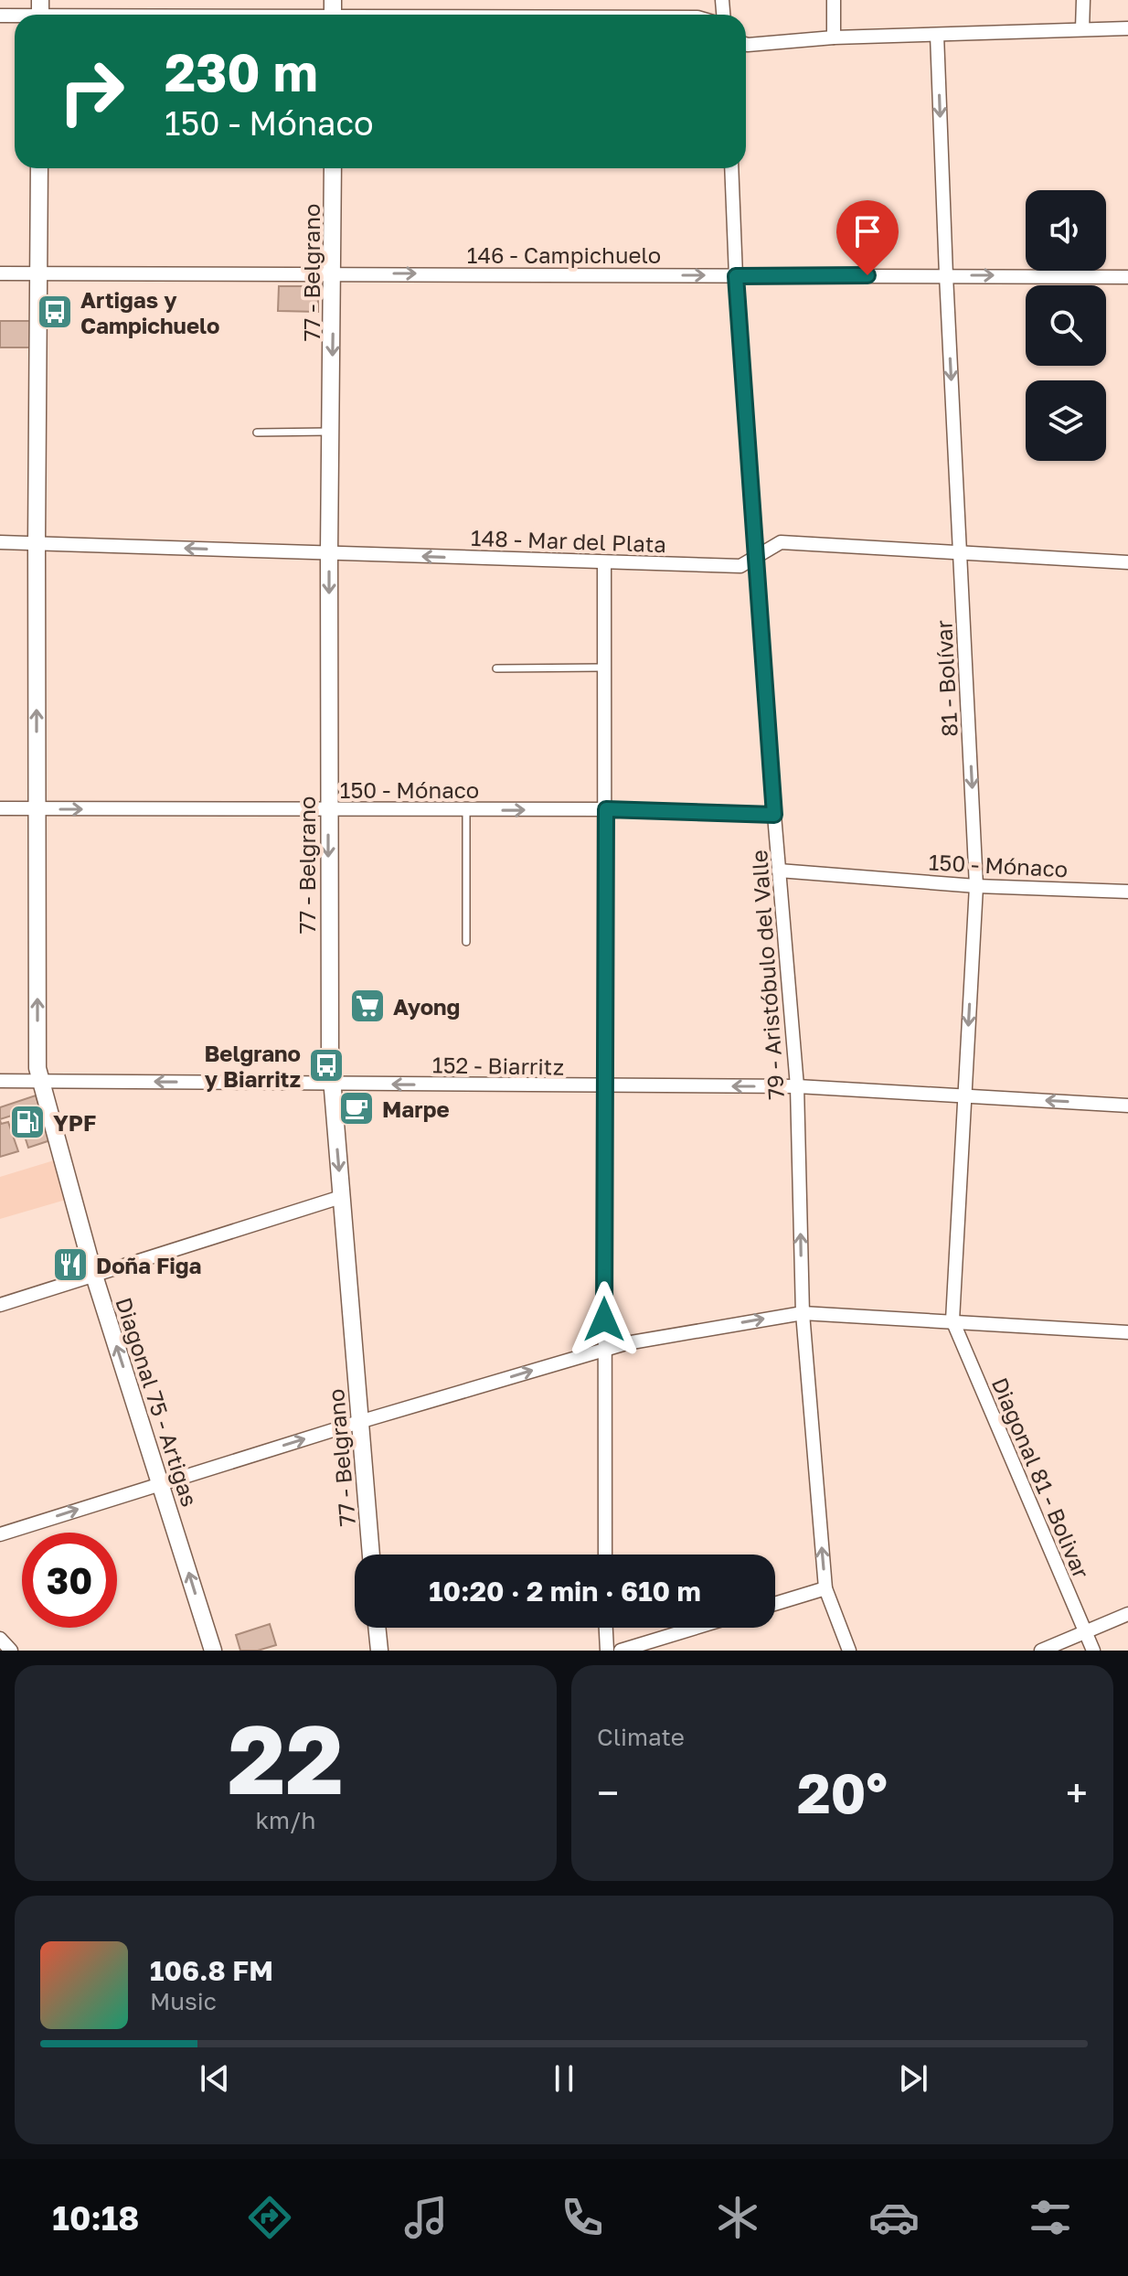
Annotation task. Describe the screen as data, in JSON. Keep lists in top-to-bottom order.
{
  "streets": {
    "street": [
      "146 - Campichuelo",
      "77 - Belgrano",
      "148 - Mar del Plata",
      "81 - Bolívar",
      "150 - Mónaco",
      "79 - Aristóbulo del Valle",
      "152 - Biarritz",
      "Diagonal 75 - Artigas",
      "Diagonal 81 - Bolivar"
    ]
  },
  "crossings": [
    ["146 - Campichuelo", "77 - Belgrano"],
    ["146 - Campichuelo", "81 - Bolívar"],
    ["146 - Campichuelo", "79 - Aristóbulo del Valle"],
    ["146 - Campichuelo", "Diagonal 75 - Artigas"],
    ["77 - Belgrano", "148 - Mar del Plata"],
    ["77 - Belgrano", "150 - Mónaco"],
    ["77 - Belgrano", "152 - Biarritz"],
    ["148 - Mar del Plata", "81 - Bolívar"],
    ["148 - Mar del Plata", "79 - Aristóbulo del Valle"],
    ["148 - Mar del Plata", "Diagonal 75 - Artigas"],
    ["81 - Bolívar", "150 - Mónaco"],
    ["81 - Bolívar", "152 - Biarritz"],
    ["81 - Bolívar", "Diagonal 81 - Bolivar"],
    ["150 - Mónaco", "79 - Aristóbulo del Valle"],
    ["150 - Mónaco", "Diagonal 75 - Artigas"],
    ["79 - Aristóbulo del Valle", "152 - Biarritz"],
    ["152 - Biarritz", "Diagonal 75 - Artigas"]
  ],
  "one_way": [
    "146 - Campichuelo",
    "77 - Belgrano",
    "148 - Mar del Plata",
    "81 - Bolívar",
    "150 - Mónaco",
    "152 - Biarritz",
    "Diagonal 75 - Artigas"
  ],
  "places": {
    "bus stop": ["Artigas y Campichuelo", "Belgrano y Biarritz"],
    "supermarket": ["Ayong"],
    "cafe": ["Marpe"],
    "fuel station": ["YPF"],
    "restaurant": ["Doña Figa"]
  },
  "page": {
    "turn": ["230 m", "150 - Mónaco"],
    "limit": "30",
    "trip": "10:20 · 2 min · 610 m",
    "tile": [
      ["22", "km/h"],
      "Climate"
    ],
    "heat": ["−", "20°", "+"],
    "song": ["106.8 FM", "Music"],
    "tabs": "10:18"
  }
}
